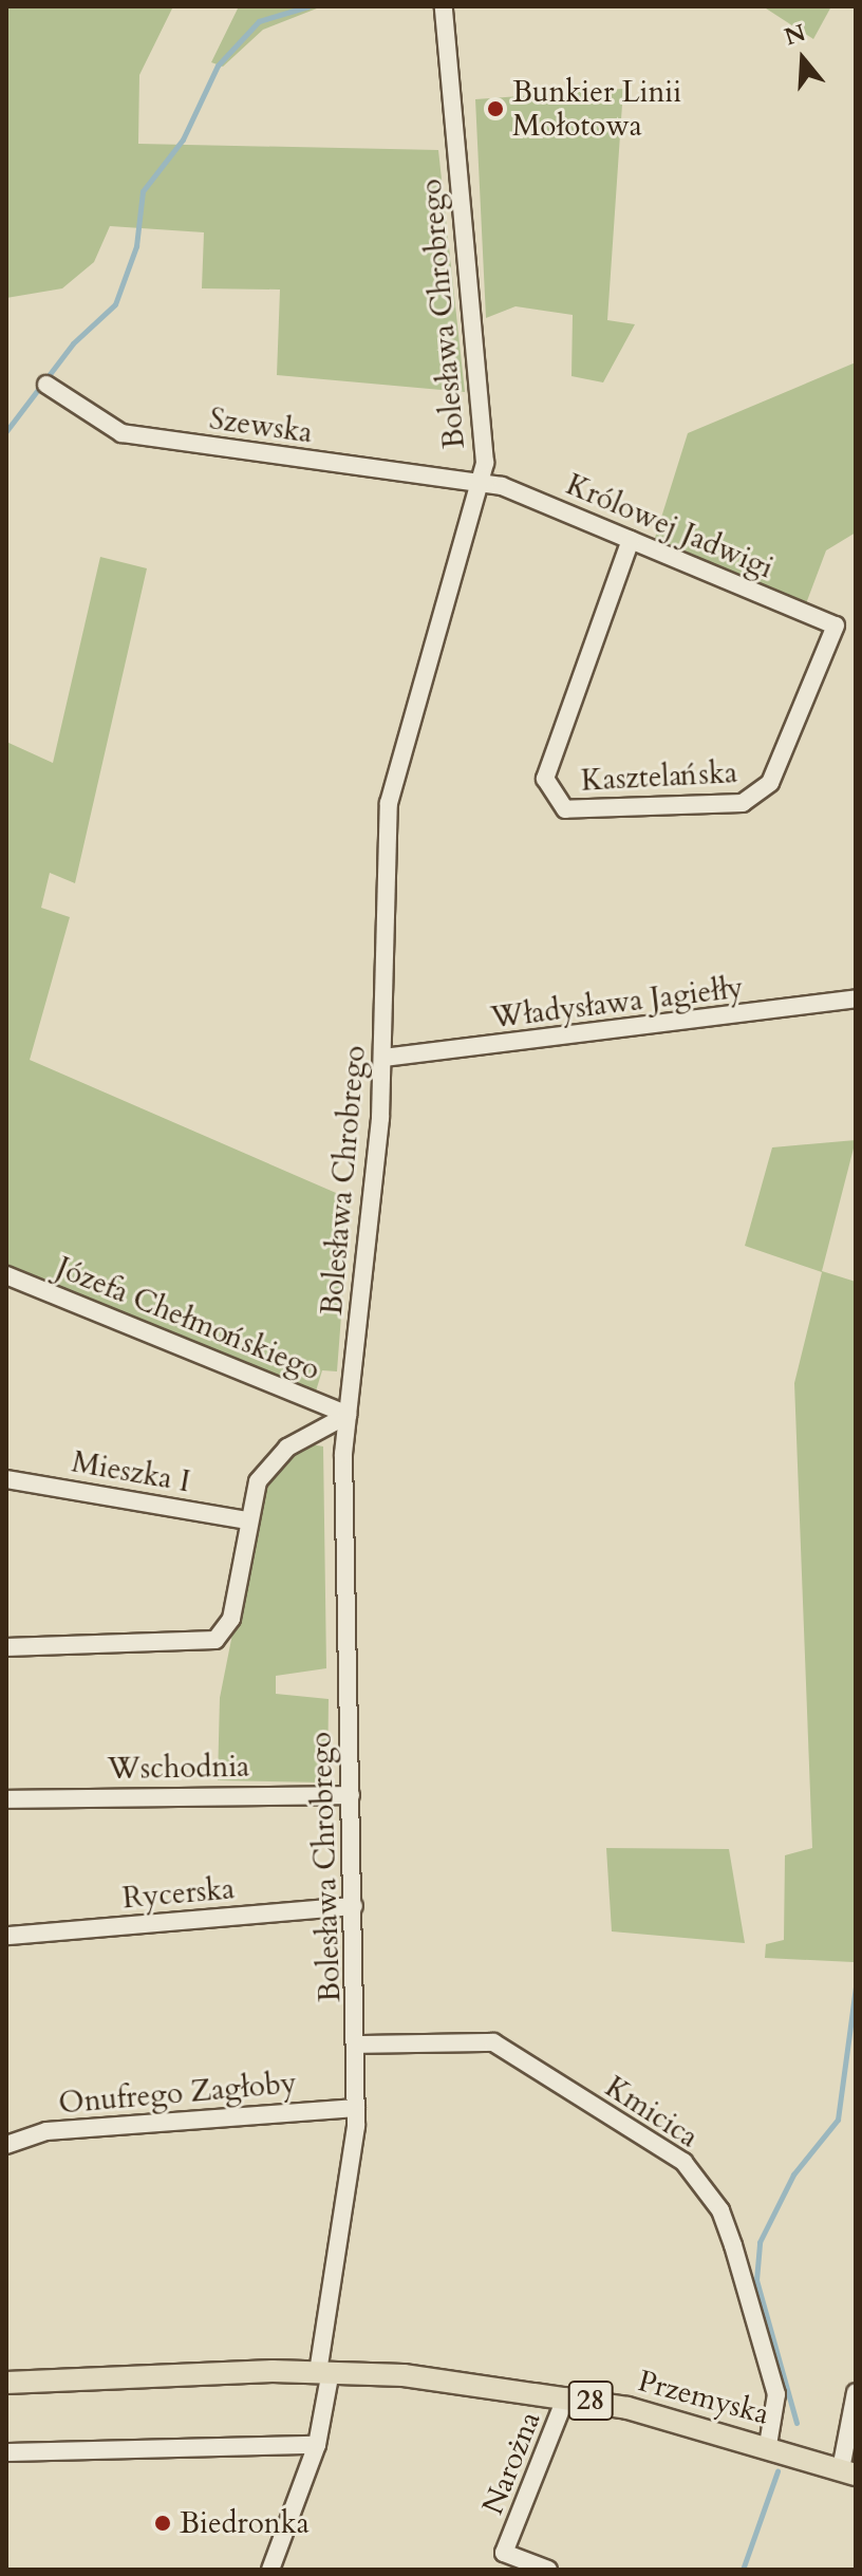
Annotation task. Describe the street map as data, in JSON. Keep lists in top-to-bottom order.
{
  "streets": {
    "main road": ["Przemyska", "28"],
    "street": [
      "Bolesława Chrobrego",
      "Szewska",
      "Królowej Jadwigi",
      "Kasztelańska",
      "Władysława Jagiełły",
      "Józefa Chełmońskiego",
      "Mieszka I",
      "Wschodnia",
      "Rycerska",
      "Onufrego Zagłoby",
      "Kmicica",
      "Narożna"
    ]
  },
  "crossings": [
    ["Bolesława Chrobrego", "Szewska"],
    ["Bolesława Chrobrego", "Królowej Jadwigi"],
    ["Bolesława Chrobrego", "Władysława Jagiełły"],
    ["Bolesława Chrobrego", "Józefa Chełmońskiego"],
    ["Bolesława Chrobrego", "Wschodnia"],
    ["Bolesława Chrobrego", "Rycerska"],
    ["Bolesława Chrobrego", "Onufrego Zagłoby"],
    ["Bolesława Chrobrego", "Kmicica"],
    ["Bolesława Chrobrego", "Przemyska"],
    ["Szewska", "Królowej Jadwigi"],
    ["Królowej Jadwigi", "Kasztelańska"],
    ["Kmicica", "Przemyska"],
    ["Przemyska", "Narożna"]
  ],
  "places": ["Bunkier Linii Mołotowa", "Biedronka"],
  "north": "top"
}
